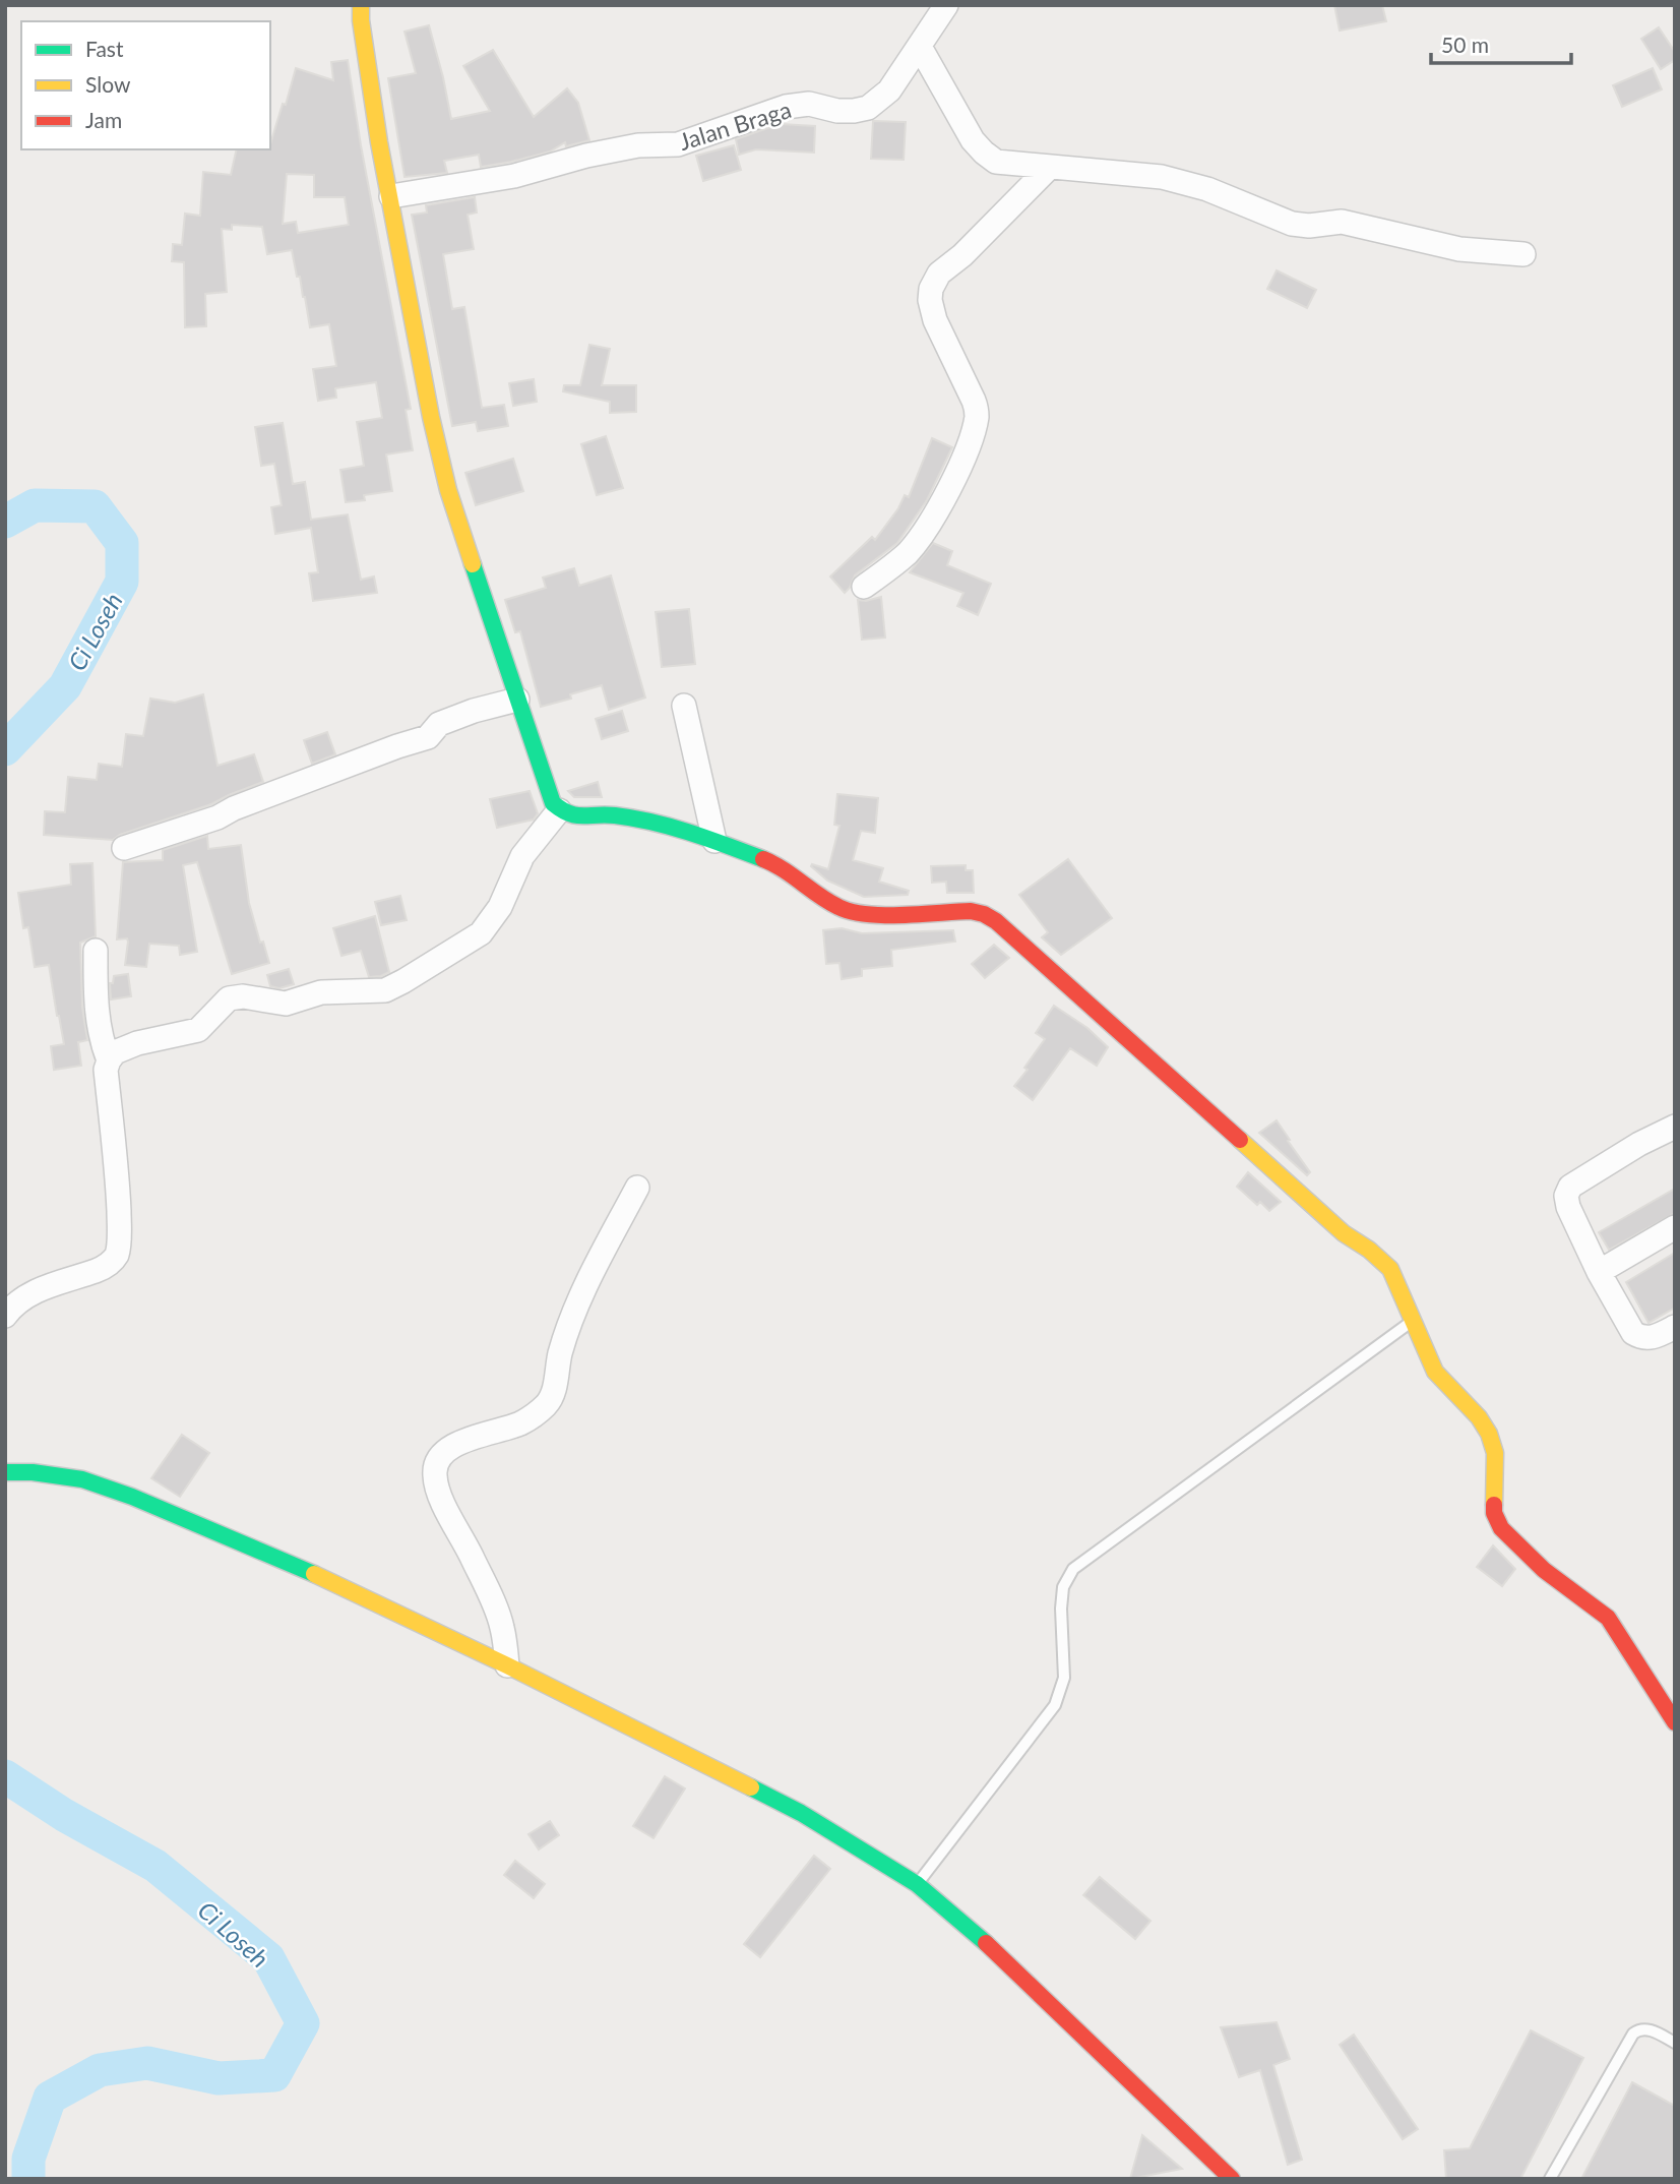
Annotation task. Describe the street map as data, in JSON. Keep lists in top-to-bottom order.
{
  "streets": {
    "street": ["Jalan Braga"]
  },
  "water": ["Ci Loseh"],
  "legend": ["Fast", "Slow", "Jam"],
  "scale_bar": "50 m"
}
